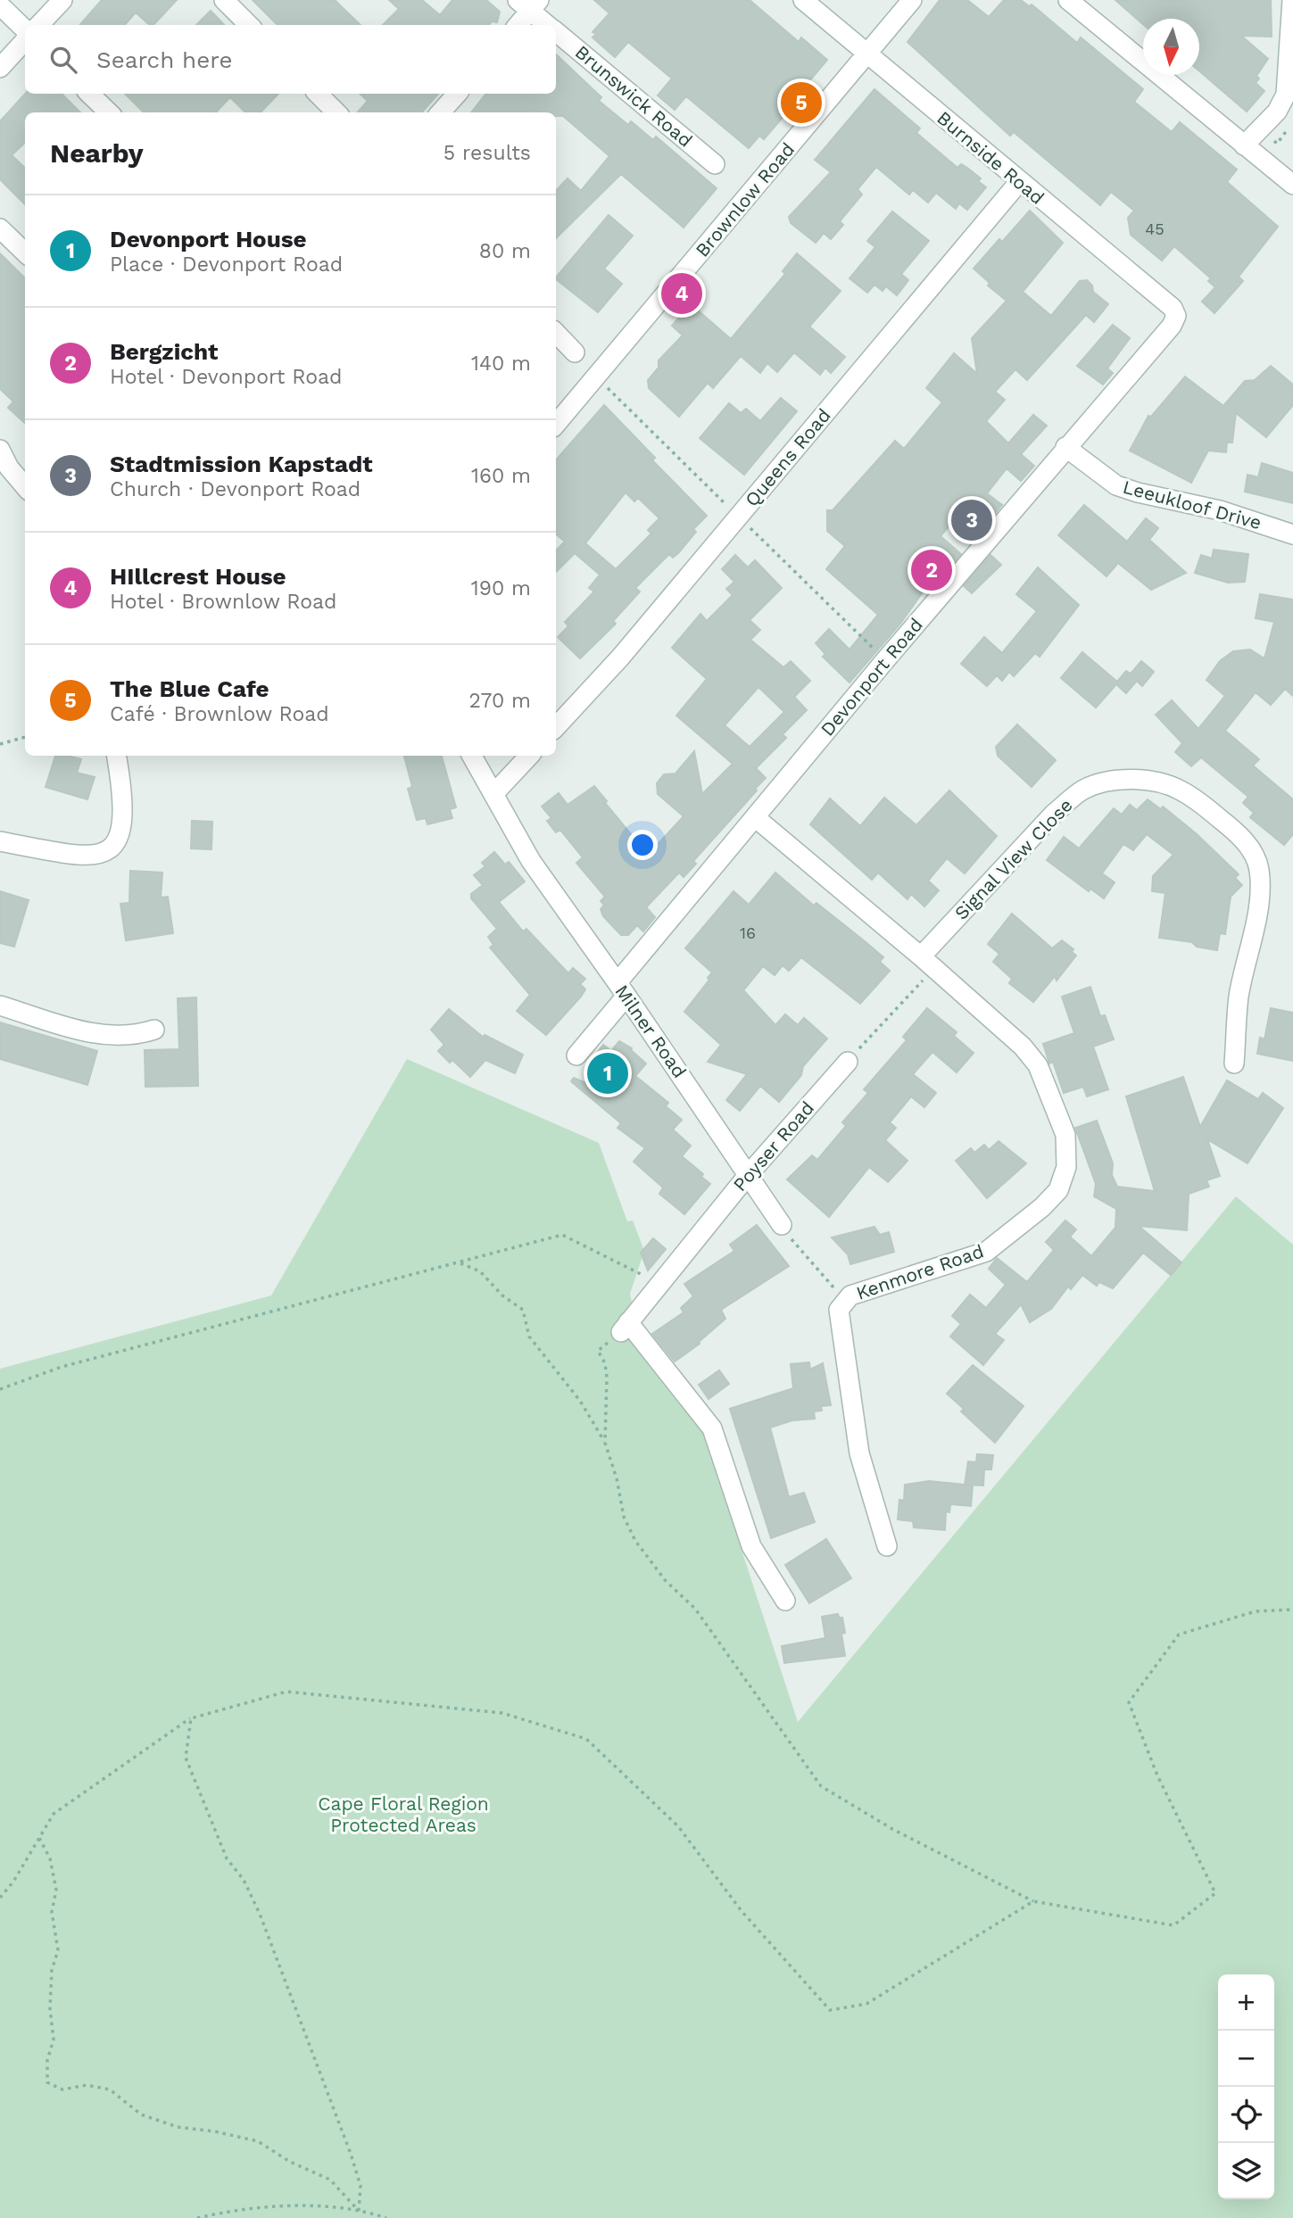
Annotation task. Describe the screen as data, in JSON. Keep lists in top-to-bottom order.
{
  "streets": {
    "street": [
      "Brunswick Road",
      "Burnside Road",
      "Brownlow Road",
      "Queens Road",
      "Leeukloof Drive",
      "Devonport Road",
      "Signal View Close",
      "Milner Road",
      "Poyser Road",
      "Kenmore Road"
    ]
  },
  "crossings": [
    ["Burnside Road", "Brownlow Road"],
    ["Burnside Road", "Queens Road"],
    ["Burnside Road", "Devonport Road"],
    ["Leeukloof Drive", "Devonport Road"],
    ["Devonport Road", "Milner Road"],
    ["Devonport Road", "Kenmore Road"],
    ["Signal View Close", "Kenmore Road"],
    ["Milner Road", "Poyser Road"]
  ],
  "parks": ["Cape Floral Region Protected Areas"],
  "house_numbers": ["45", "16"],
  "north": "bottom",
  "page": {
    "search": "Search here",
    "pins": [
      "5",
      "4",
      "3",
      "2",
      "1"
    ],
    "heading": ["Nearby", "5 results"],
    "list": [
      {
        "mark": "1",
        "name": "Devonport House",
        "note": "Place · Devonport Road",
        "value": "80 m"
      },
      {
        "mark": "2",
        "name": "Bergzicht",
        "note": "Hotel · Devonport Road",
        "value": "140 m"
      },
      {
        "mark": "3",
        "name": "Stadtmission Kapstadt",
        "note": "Church · Devonport Road",
        "value": "160 m"
      },
      {
        "mark": "4",
        "name": "HIllcrest House",
        "note": "Hotel · Brownlow Road",
        "value": "190 m"
      },
      {
        "mark": "5",
        "name": "The Blue Cafe",
        "note": "Café · Brownlow Road",
        "value": "270 m"
      }
    ],
    "map_buttons": ["+", "−"]
  }
}
